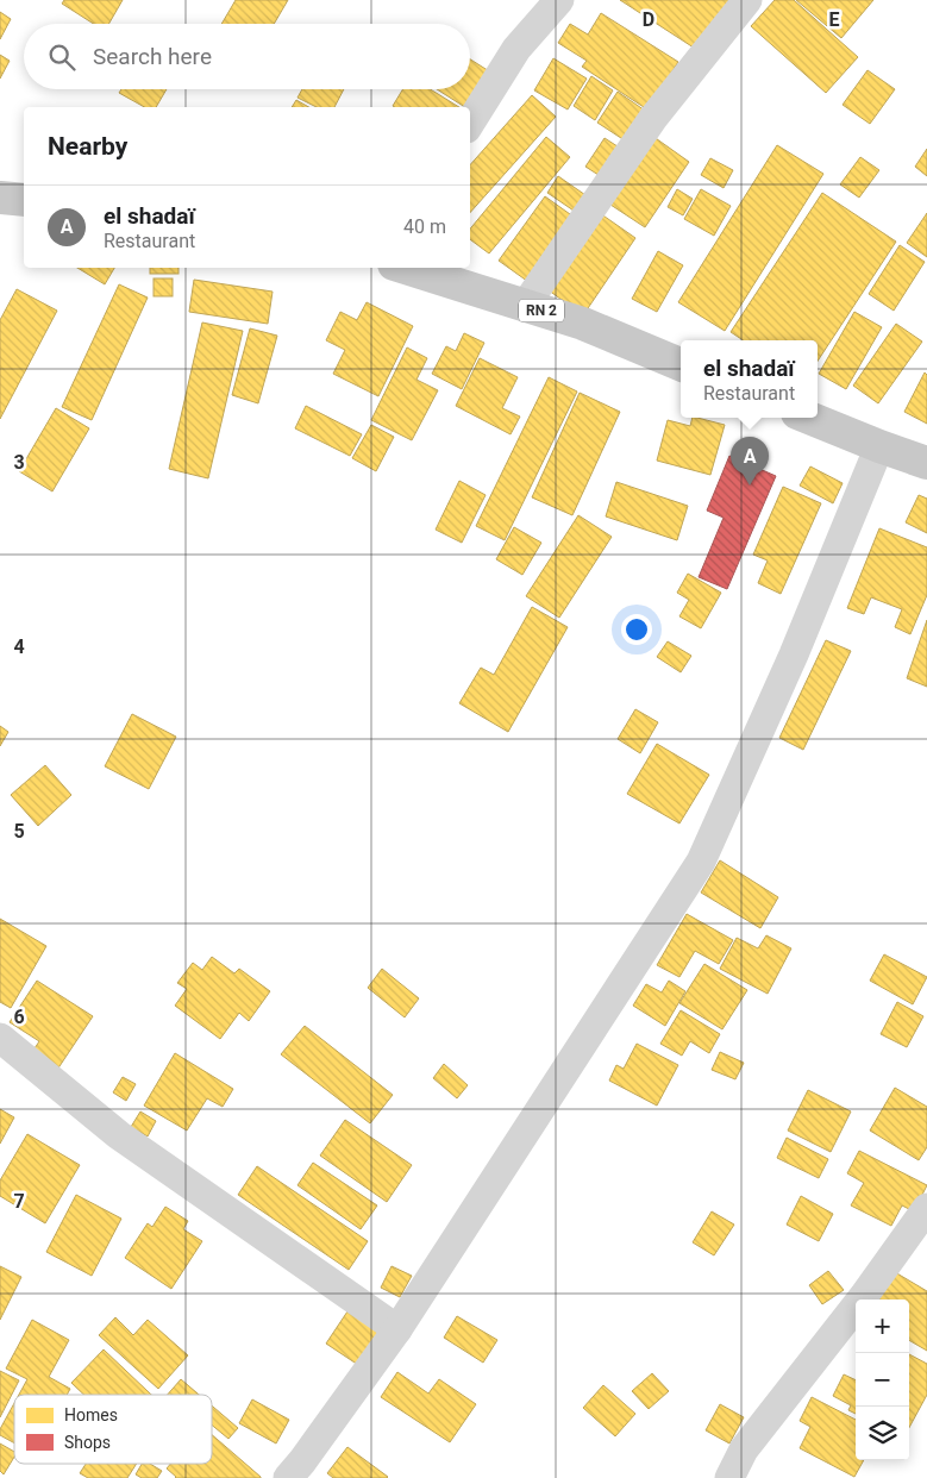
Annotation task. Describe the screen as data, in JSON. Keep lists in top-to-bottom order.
{
  "streets": {
    "main road": ["RN 2"]
  },
  "legend": ["Homes", "Shops"],
  "page": {
    "search": "Search here",
    "heading": "Nearby",
    "list": [
      {
        "mark": "A",
        "name": "el shadaï",
        "note": "Restaurant",
        "value": "40 m"
      }
    ],
    "popup": ["el shadaï", "Restaurant"],
    "pins": "A",
    "map_buttons": ["+", "−"]
  },
  "grid": {
    "columns": ["D", "E"],
    "rows": [
      "3",
      "4",
      "5",
      "6",
      "7"
    ]
  }
}
